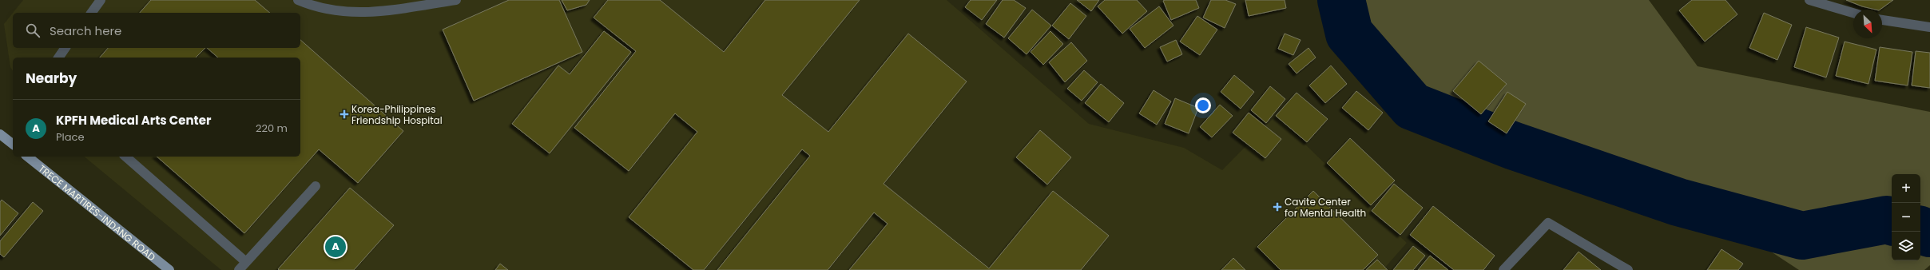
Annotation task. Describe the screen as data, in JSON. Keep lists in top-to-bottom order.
{
  "streets": {
    "main road": ["TRECE MARTIRES-INDANG ROAD"]
  },
  "places": {
    "health": ["Korea-Philippines Friendship Hospital", "Cavite Center for Mental Health"]
  },
  "north": "bottom right",
  "page": {
    "search": "Search here",
    "heading": "Nearby",
    "list": [
      {
        "mark": "A",
        "name": "KPFH Medical Arts Center",
        "note": "Place",
        "value": "220 m"
      }
    ],
    "map_buttons": ["+", "−"],
    "pins": "A"
  }
}
